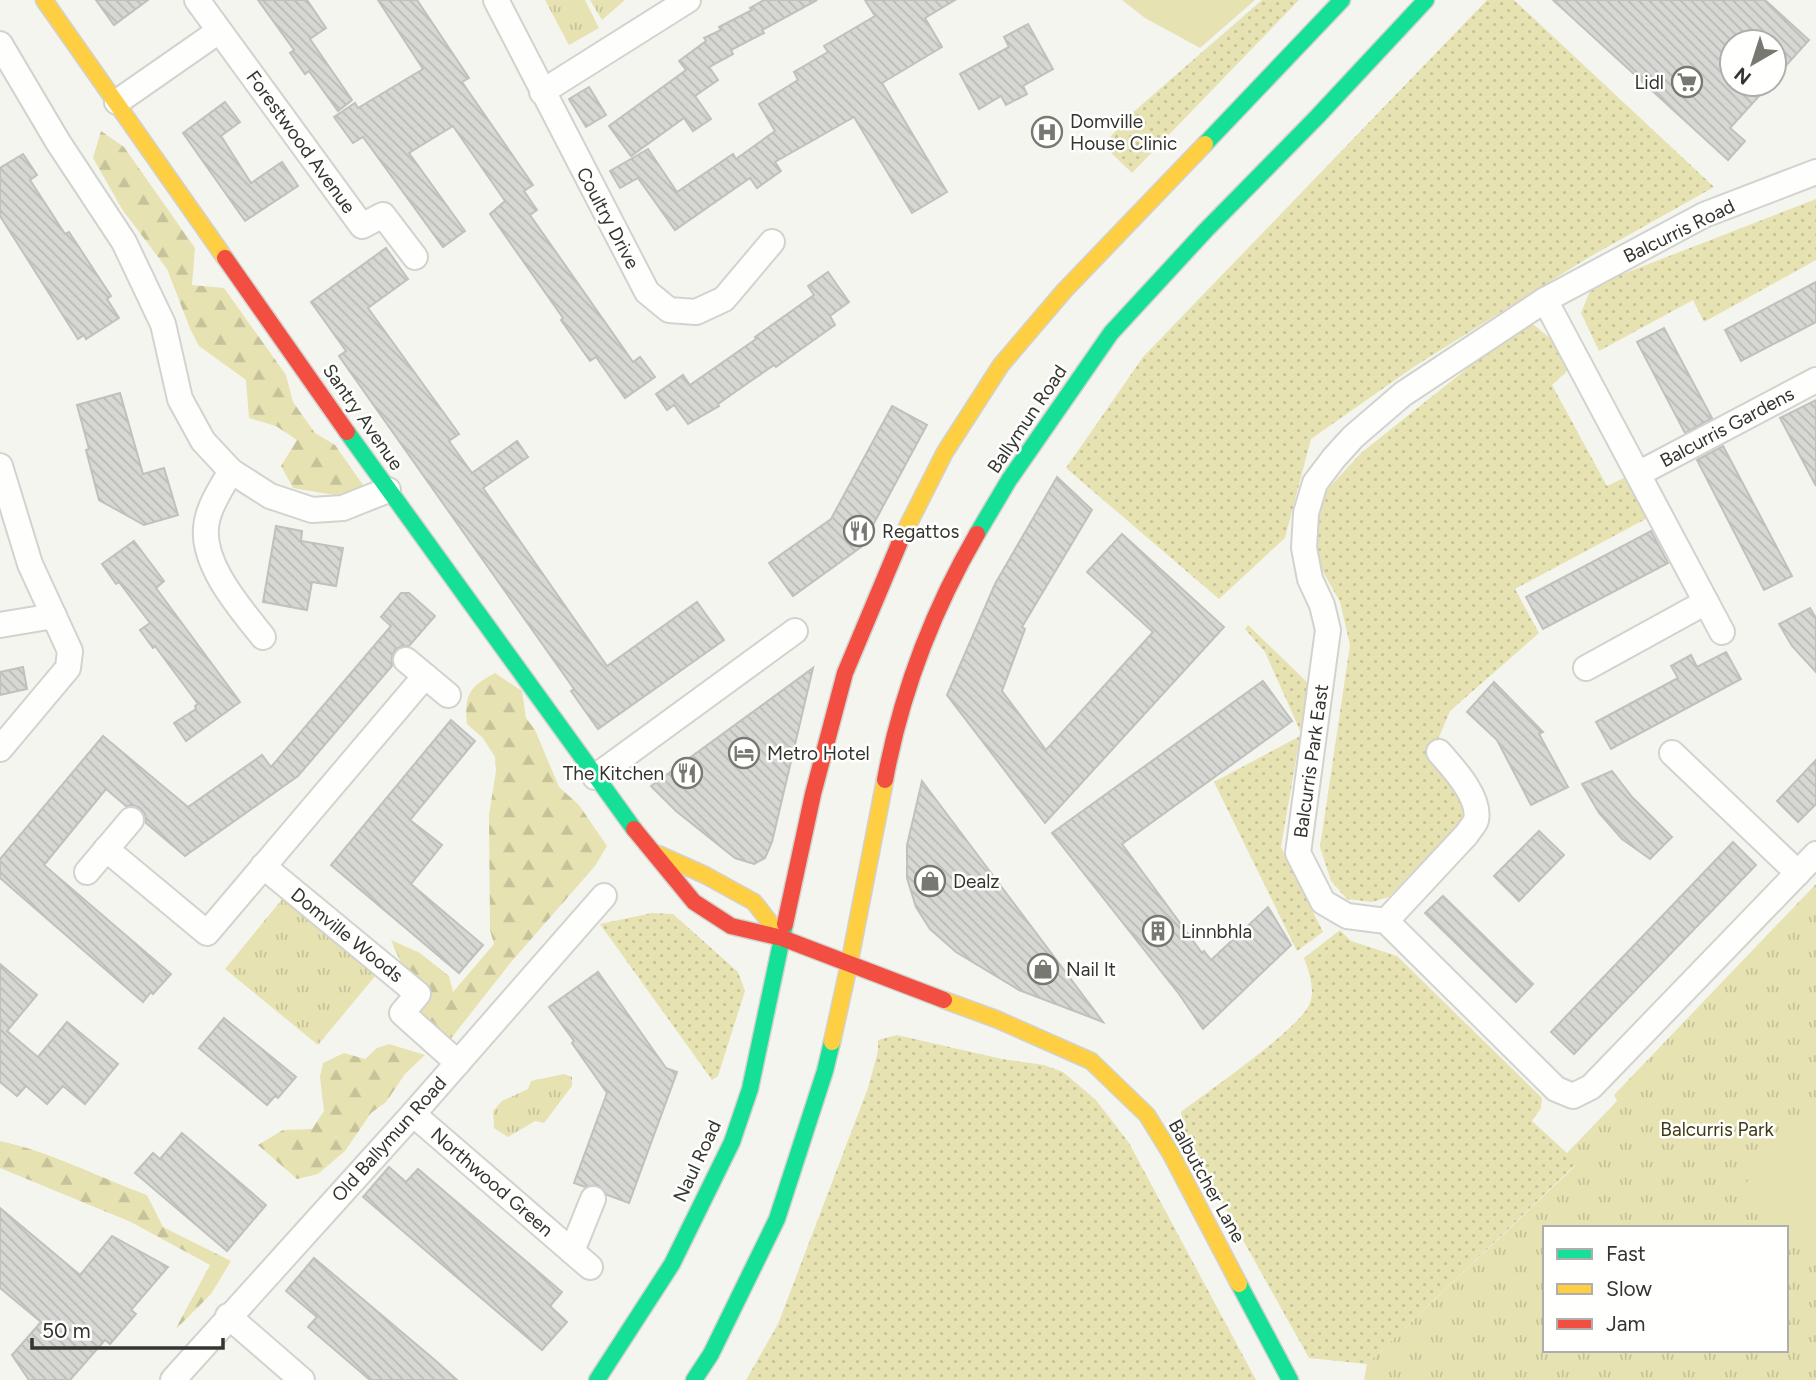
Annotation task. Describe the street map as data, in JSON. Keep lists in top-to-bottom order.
{
  "streets": {
    "main road": [
      "Santry Avenue",
      "Ballymun Road",
      "Naul Road",
      "Balbutcher Lane"
    ],
    "street": [
      "Forestwood Avenue",
      "Coultry Drive",
      "Balcurris Road",
      "Balcurris Gardens",
      "Balcurris Park East",
      "Domville Woods",
      "Old Ballymun Road",
      "Northwood Green"
    ]
  },
  "crossings": [
    ["Balcurris Road", "Balcurris Park East"],
    ["Santry Avenue", "Ballymun Road"],
    ["Santry Avenue", "Naul Road"],
    ["Santry Avenue", "Balbutcher Lane"],
    ["Ballymun Road", "Balbutcher Lane"],
    ["Domville Woods", "Old Ballymun Road"],
    ["Old Ballymun Road", "Northwood Green"]
  ],
  "parks": ["Balcurris Park"],
  "places": {
    "supermarket": ["Lidl"],
    "hospital": ["Domville House Clinic"],
    "restaurant": ["Regattos", "The Kitchen"],
    "hotel": ["Metro Hotel"],
    "shop": ["Dealz", "Nail It"],
    "building": ["Linnbhla"]
  },
  "legend": ["Fast", "Slow", "Jam"],
  "scale_bar": "50 m",
  "north": "bottom left"
}
